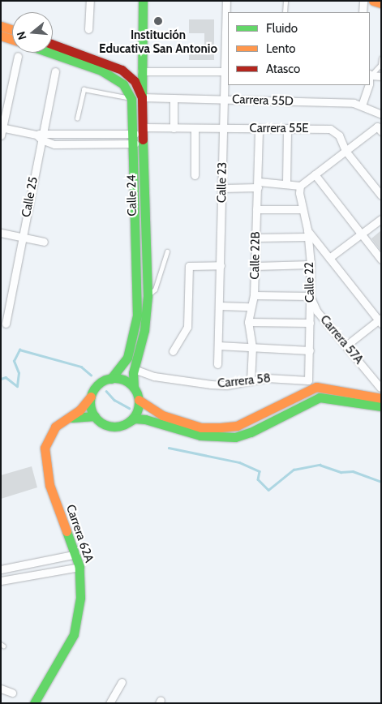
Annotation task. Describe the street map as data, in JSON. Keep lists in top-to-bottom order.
{
  "streets": {
    "main road": ["Calle 24", "Carrera 62A"],
    "street": [
      "Carrera 55D",
      "Carrera 55E",
      "Calle 23",
      "Calle 25",
      "Calle 22B",
      "Calle 22",
      "Carrera 57A",
      "Carrera 58"
    ]
  },
  "crossings": [
    ["Carrera 55D", "Calle 23"],
    ["Carrera 55D", "Calle 24"],
    ["Carrera 55E", "Calle 23"],
    ["Carrera 55E", "Calle 24"],
    ["Carrera 55E", "Calle 22B"],
    ["Calle 24", "Carrera 58"],
    ["Calle 24", "Carrera 62A"],
    ["Calle 22B", "Carrera 58"],
    ["Calle 22", "Carrera 57A"],
    ["Calle 22", "Carrera 58"]
  ],
  "places": ["Institución Educativa San Antonio"],
  "legend": ["Fluido", "Lento", "Atasco"],
  "north": "left"
}
